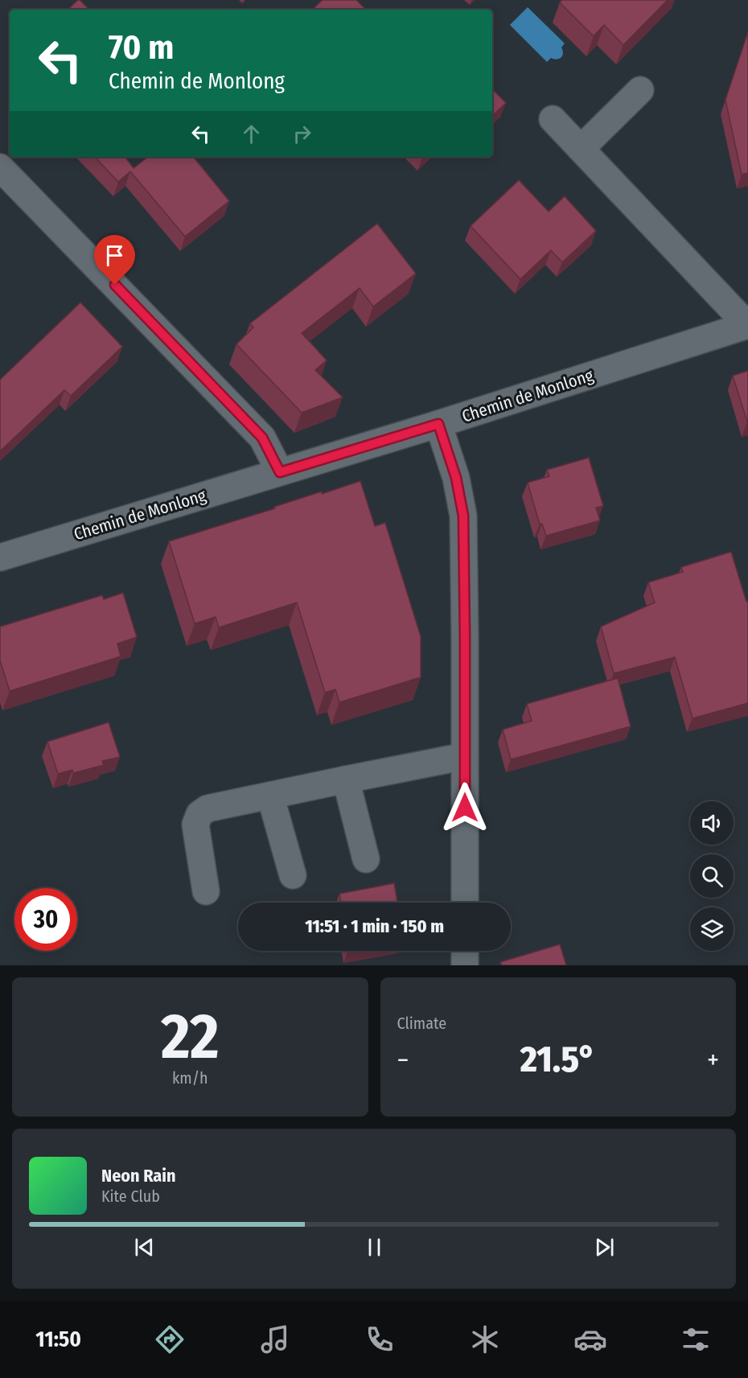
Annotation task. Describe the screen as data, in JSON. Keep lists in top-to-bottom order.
{
  "streets": {
    "street": ["Chemin de Monlong"]
  },
  "page": {
    "turn": ["70 m", "Chemin de Monlong"],
    "limit": "30",
    "trip": "11:51 · 1 min · 150 m",
    "tile": [
      ["22", "km/h"],
      "Climate"
    ],
    "heat": ["−", "21.5°", "+"],
    "song": ["Neon Rain", "Kite Club"],
    "tabs": "11:50"
  }
}
